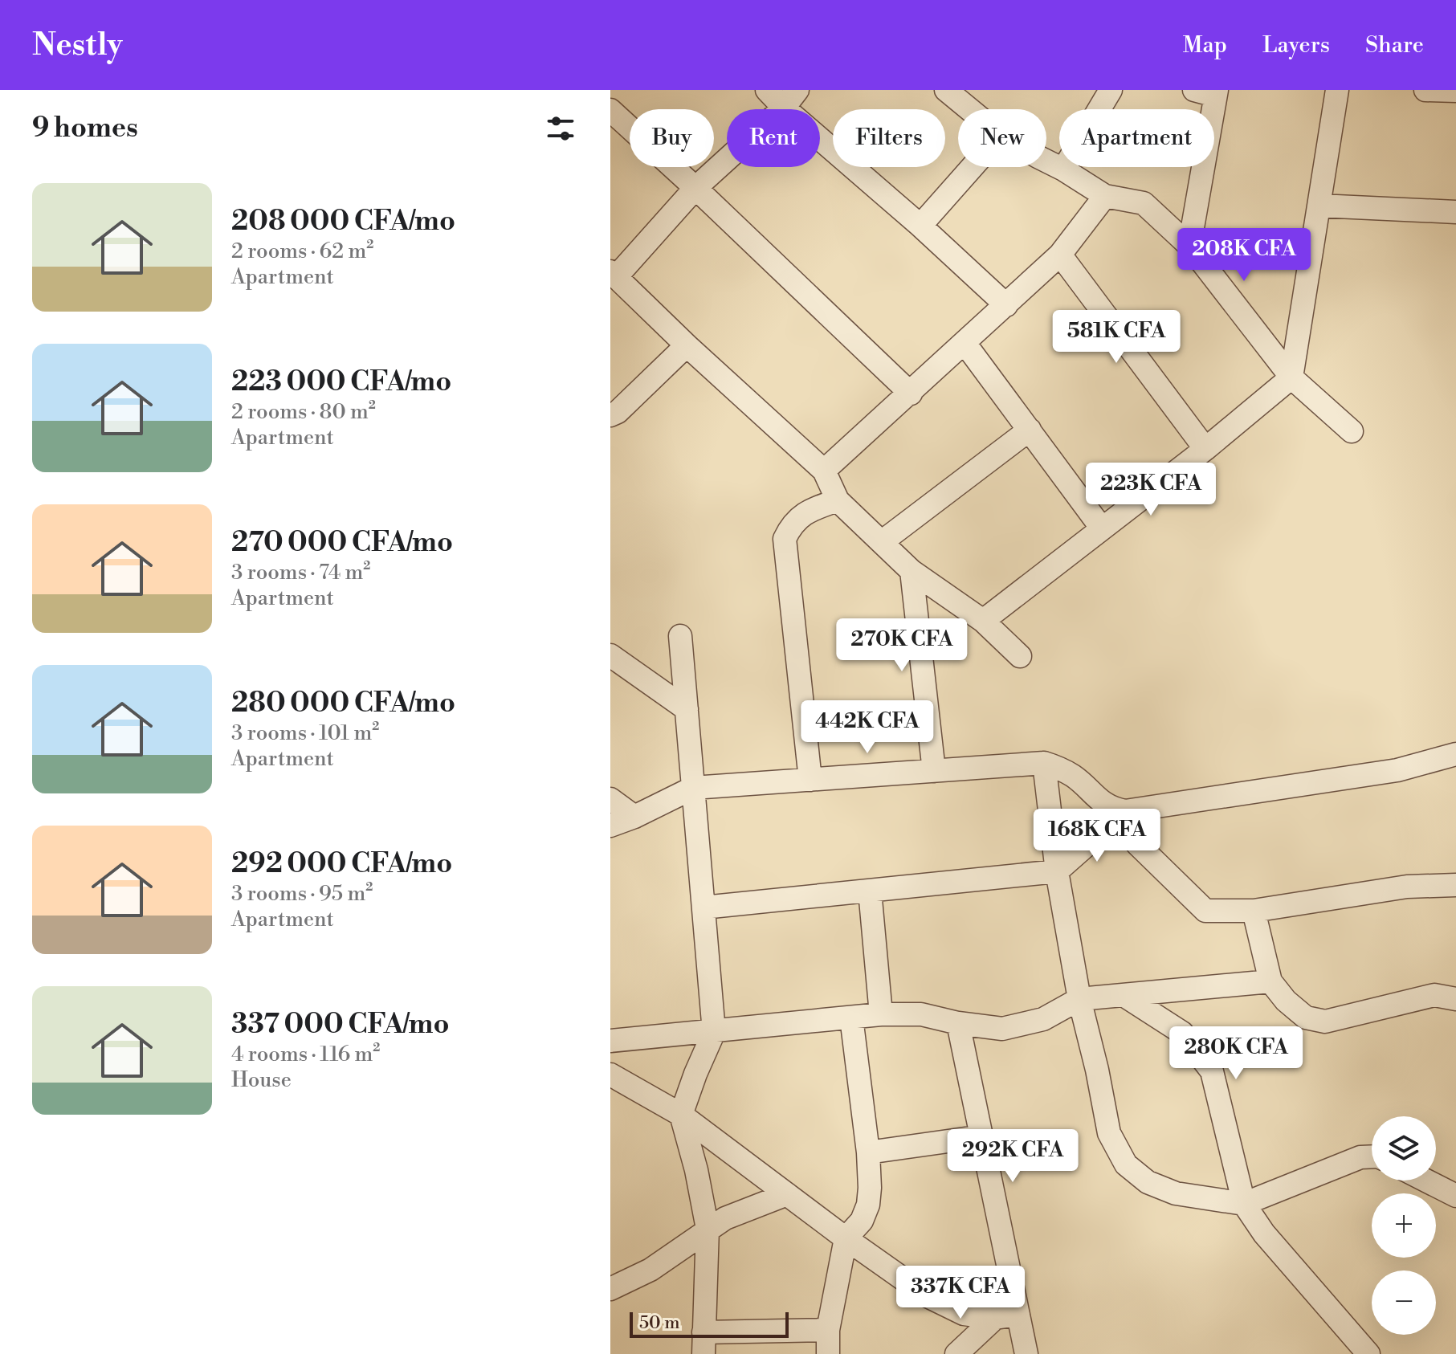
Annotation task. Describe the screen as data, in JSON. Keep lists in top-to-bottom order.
{
  "scale_bar": "50 m",
  "page": {
    "header": "Nestly",
    "nav": ["Map", "Layers", "Share"],
    "heading": "9 homes",
    "chip": [
      "Buy",
      "Rent",
      "Filters",
      "New",
      "Apartment"
    ],
    "list": [
      {
        "name": "208 000 CFA/mo",
        "note": "2 rooms · 62 m² · Apartment"
      },
      {
        "name": "223 000 CFA/mo",
        "note": "2 rooms · 80 m² · Apartment"
      },
      {
        "name": "270 000 CFA/mo",
        "note": "3 rooms · 74 m² · Apartment"
      },
      {
        "name": "280 000 CFA/mo",
        "note": "3 rooms · 101 m² · Apartment"
      },
      {
        "name": "292 000 CFA/mo",
        "note": "3 rooms · 95 m² · Apartment"
      },
      {
        "name": "337 000 CFA/mo",
        "note": "4 rooms · 116 m² · House"
      }
    ],
    "price": [
      "208K CFA",
      "581K CFA",
      "223K CFA",
      "270K CFA",
      "442K CFA",
      "168K CFA",
      "280K CFA",
      "292K CFA",
      "337K CFA"
    ],
    "map_buttons": ["+", "−"],
    "scale": "50 m"
  }
}
